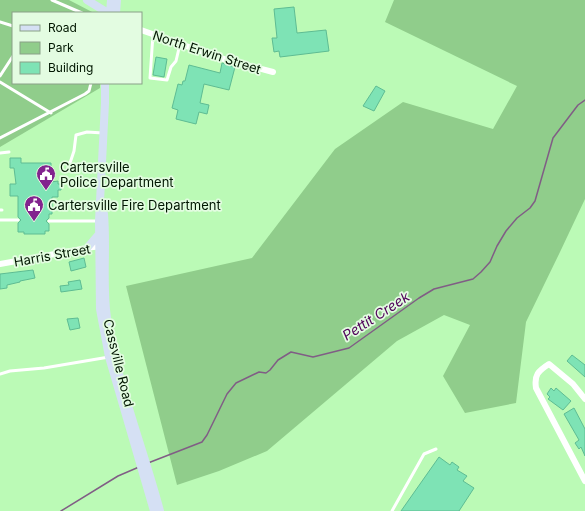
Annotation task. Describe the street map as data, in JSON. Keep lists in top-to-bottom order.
{
  "streets": {
    "main road": ["Cassville Road"],
    "street": ["North Erwin Street", "Harris Street"]
  },
  "crossings": [
    ["Harris Street", "Cassville Road"]
  ],
  "water": ["Pettit Creek"],
  "places": {
    "public building": ["Cartersville Police Department", "Cartersville Fire Department"]
  },
  "legend": ["Road", "Park", "Building"]
}
